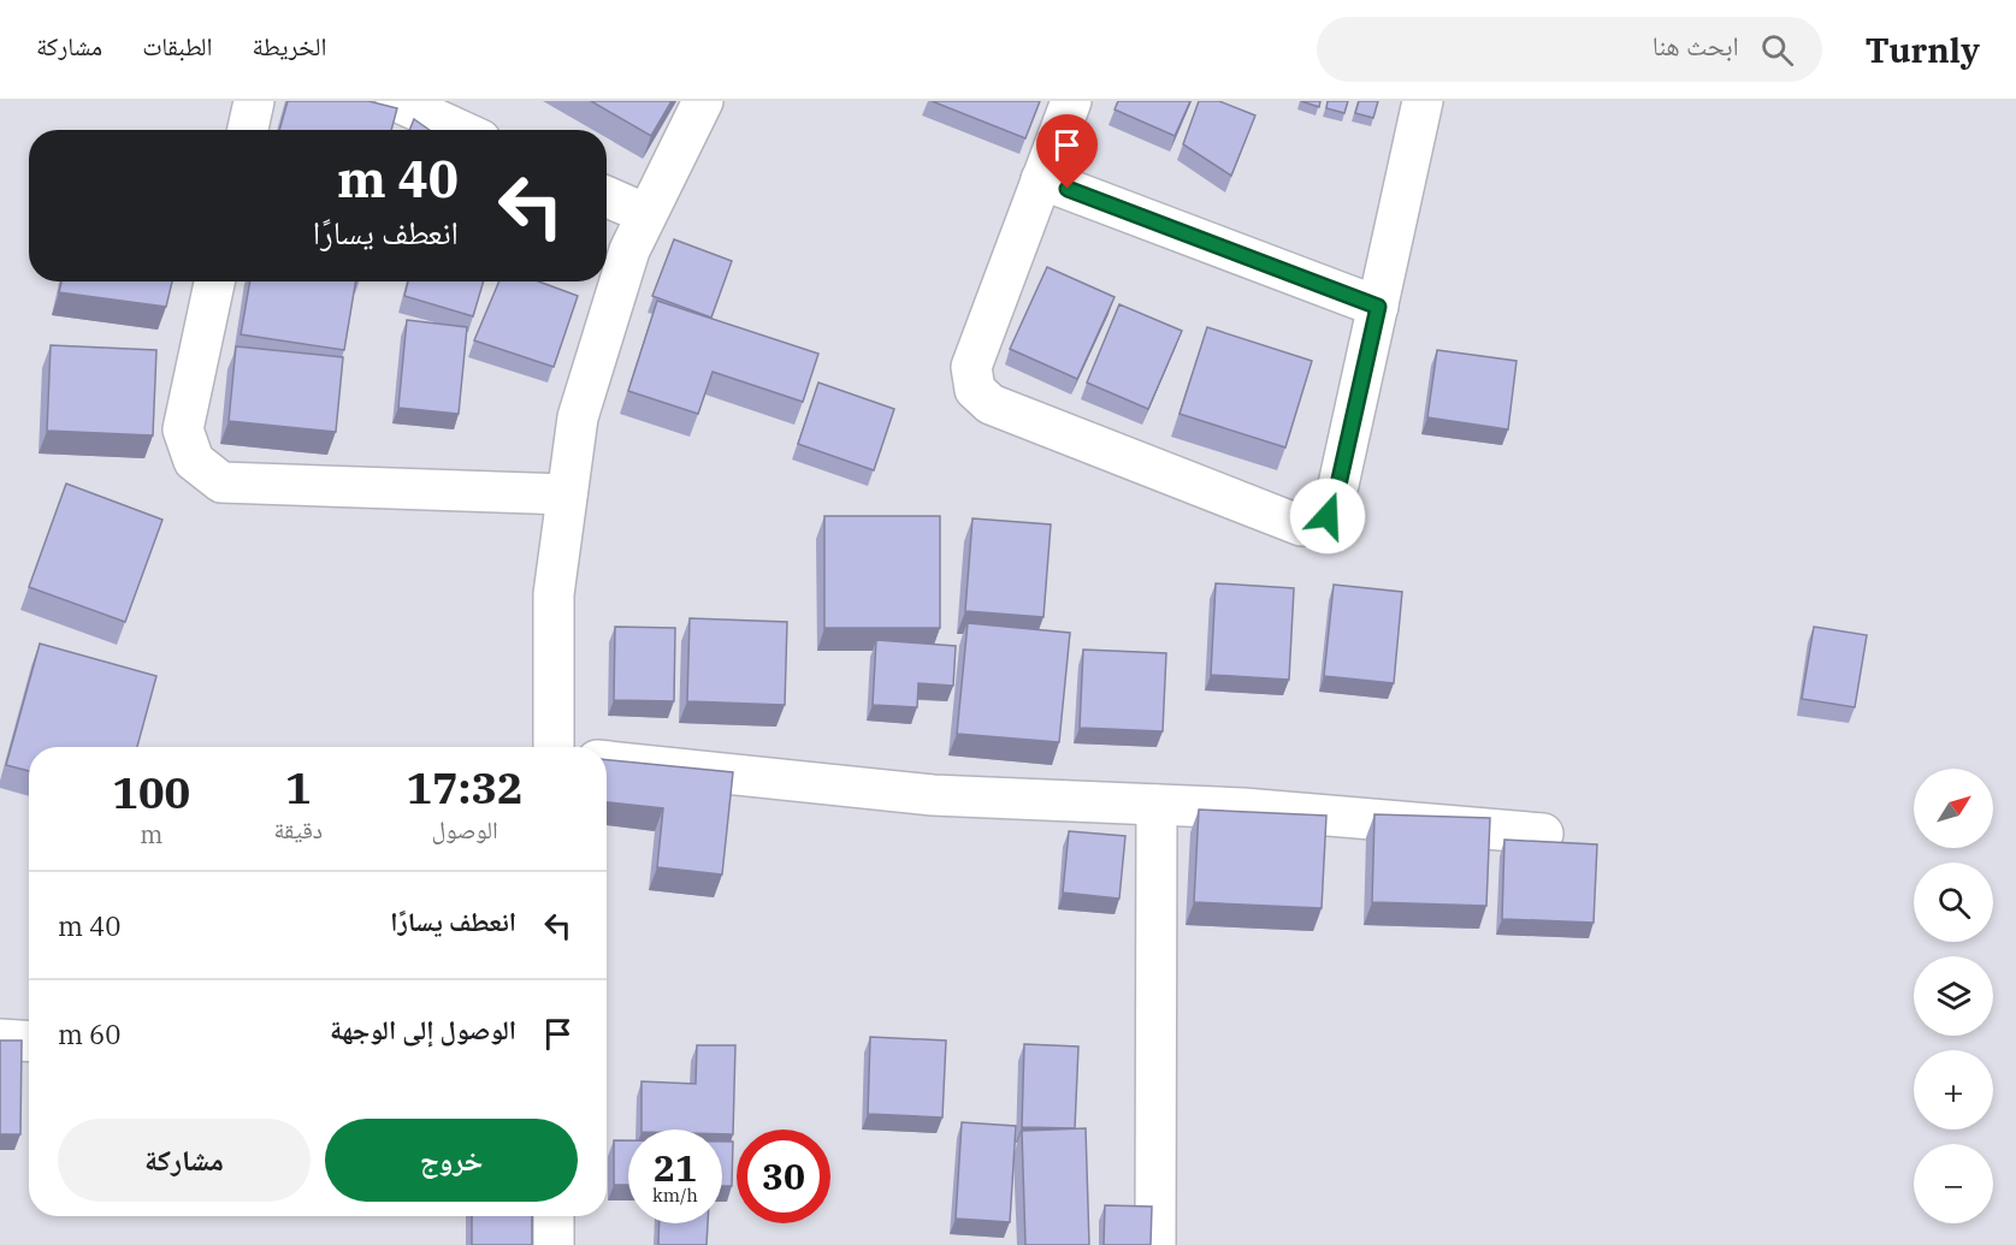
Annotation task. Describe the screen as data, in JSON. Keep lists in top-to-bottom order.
{
  "north": "top right",
  "page": {
    "header": "Turnly",
    "search": "ابحث هنا",
    "nav": ["الخريطة", "الطبقات", "مشاركة"],
    "turn": ["40 m", "انعطف يسارًا"],
    "eta": [
      "17:32",
      "الوصول",
      "1",
      "دقيقة",
      "100",
      "m"
    ],
    "map_buttons": ["+", "−"],
    "list": [
      {
        "name": "انعطف يسارًا",
        "value": "40 m"
      },
      {
        "name": "الوصول إلى الوجهة",
        "value": "60 m"
      }
    ],
    "buttons": ["خروج", "مشاركة"],
    "speed": "21 km/h",
    "limit": "30"
  }
}
